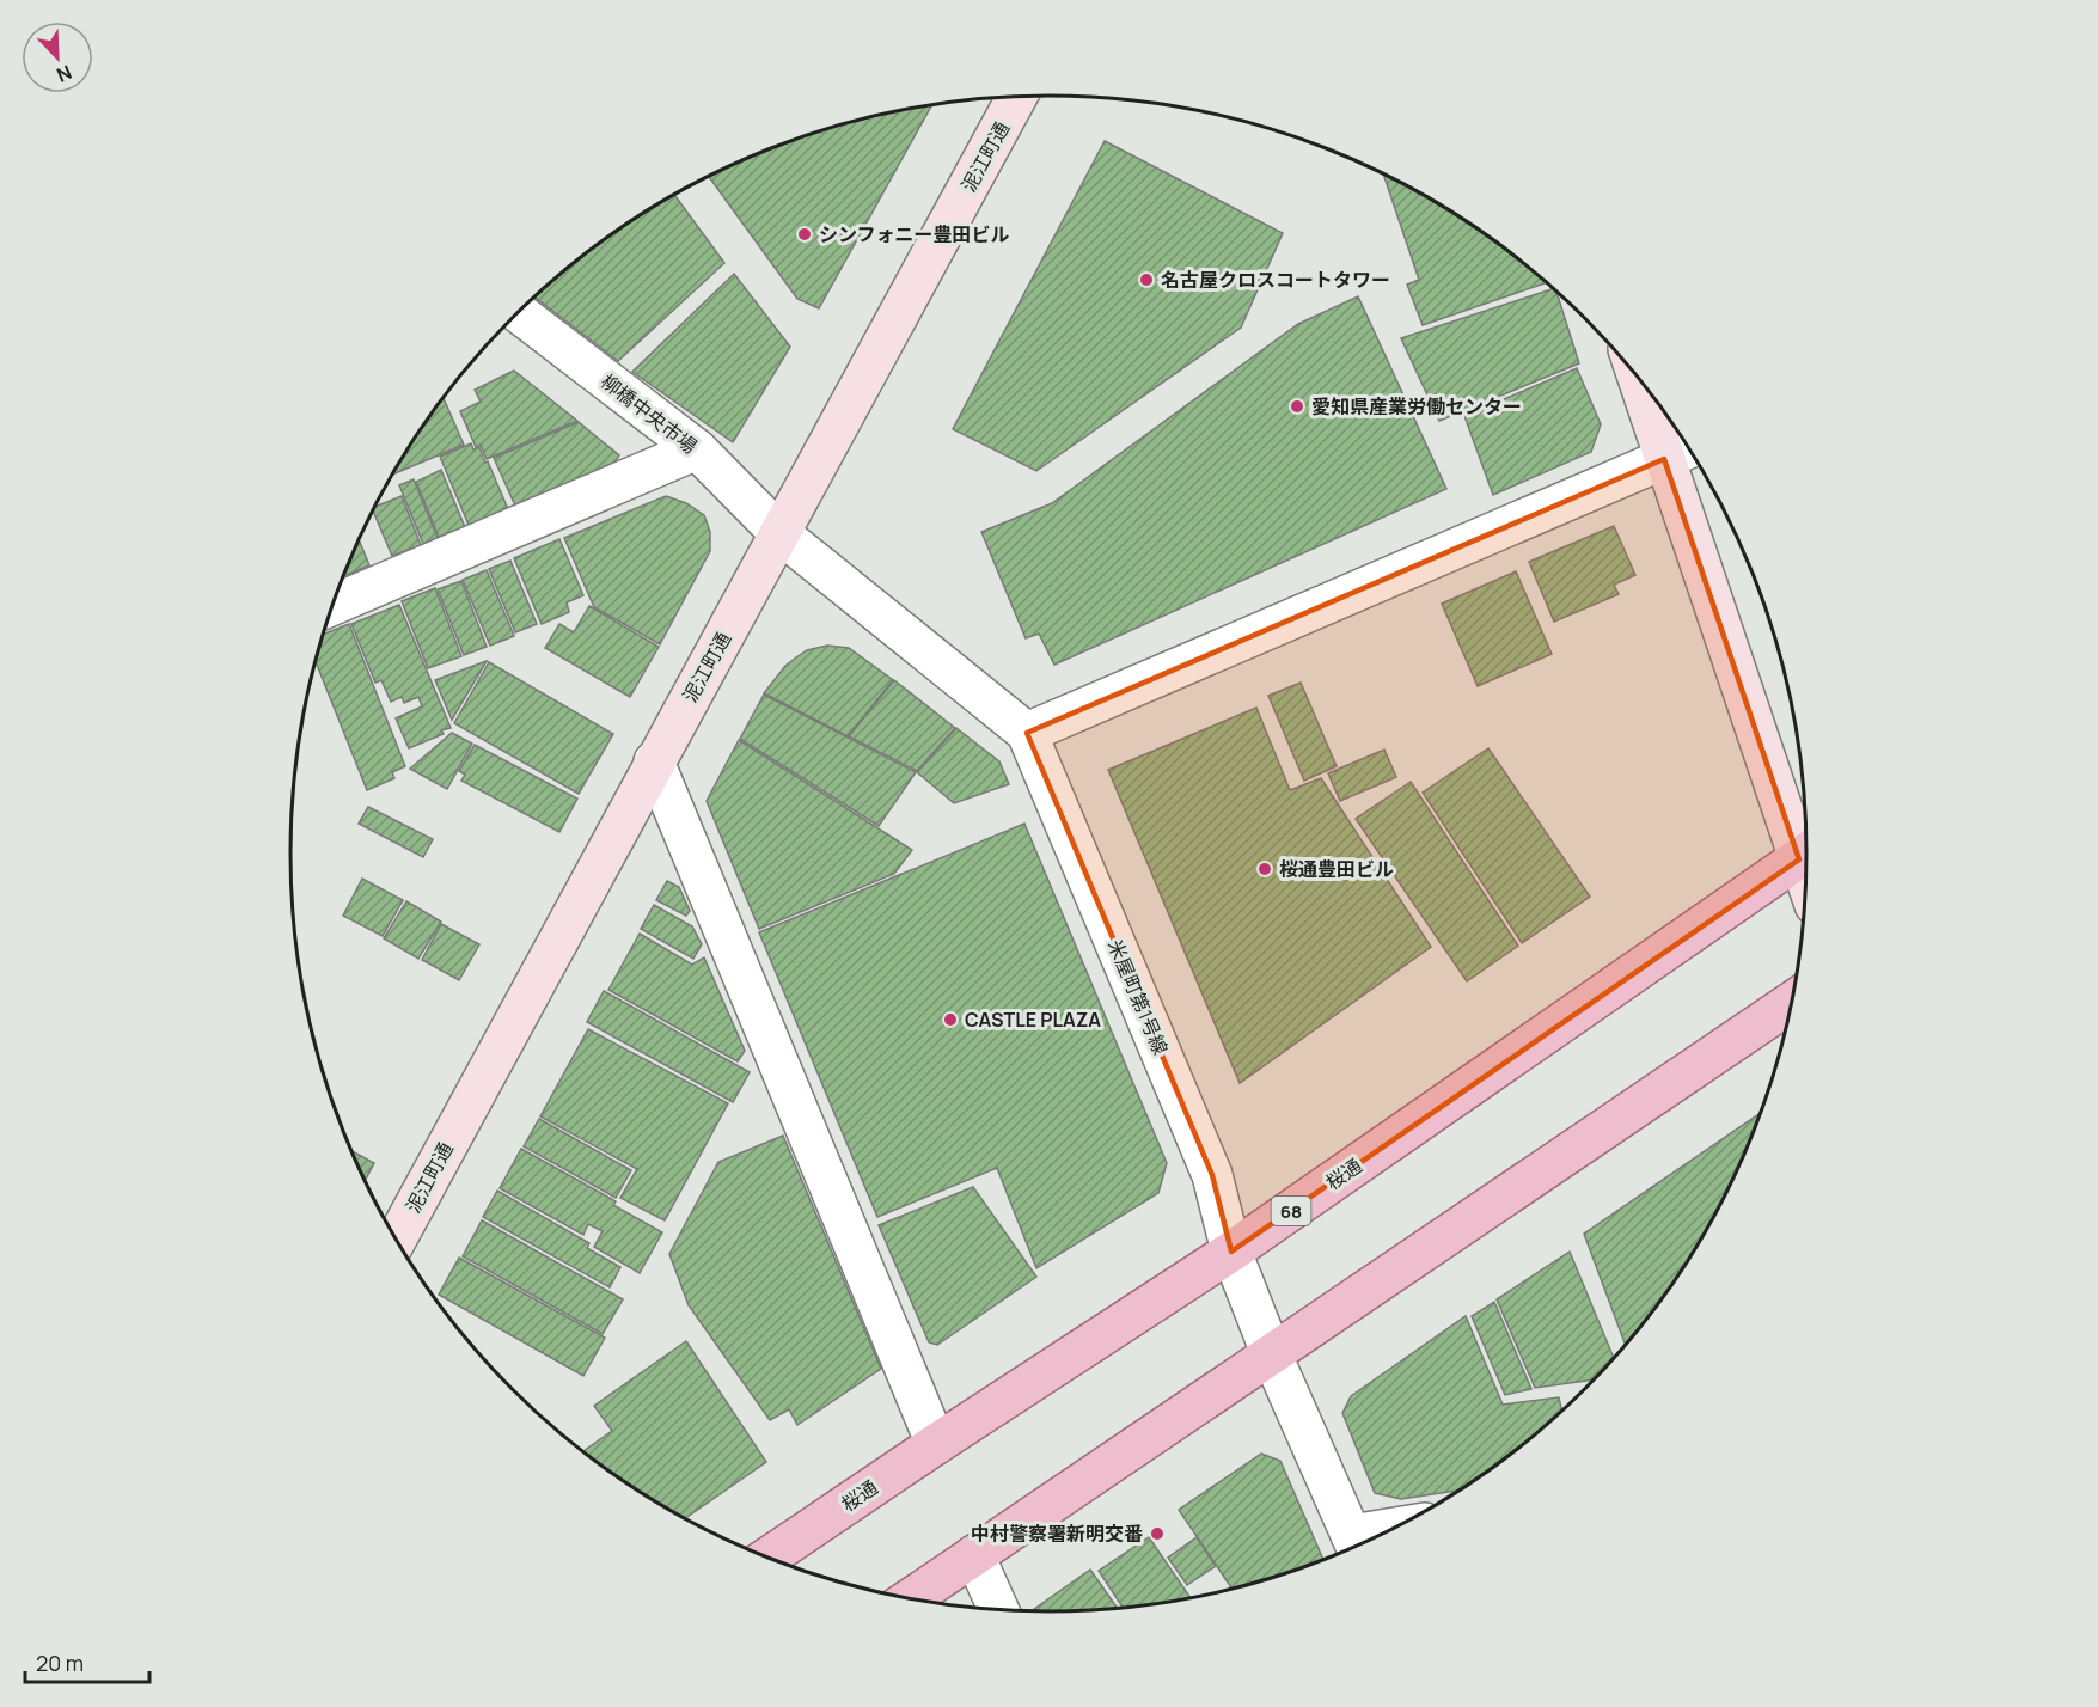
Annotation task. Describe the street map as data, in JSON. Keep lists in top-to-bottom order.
{
  "streets": {
    "main road": ["桜通", "68"],
    "street": ["泥江町通", "柳橋中央市場", "米屋町第1号線"]
  },
  "crossings": [
    ["泥江町通", "柳橋中央市場"],
    ["泥江町通", "米屋町第1号線"],
    ["柳橋中央市場", "米屋町第1号線"],
    ["米屋町第1号線", "桜通"]
  ],
  "places": [
    "シンフォニー豊田ビル",
    "名古屋クロスコートタワー",
    "愛知県産業労働センター",
    "桜通豊田ビル",
    "CASTLE PLAZA",
    "中村警察署新明交番"
  ],
  "scale_bar": "20 m",
  "north": "bottom right"
}
